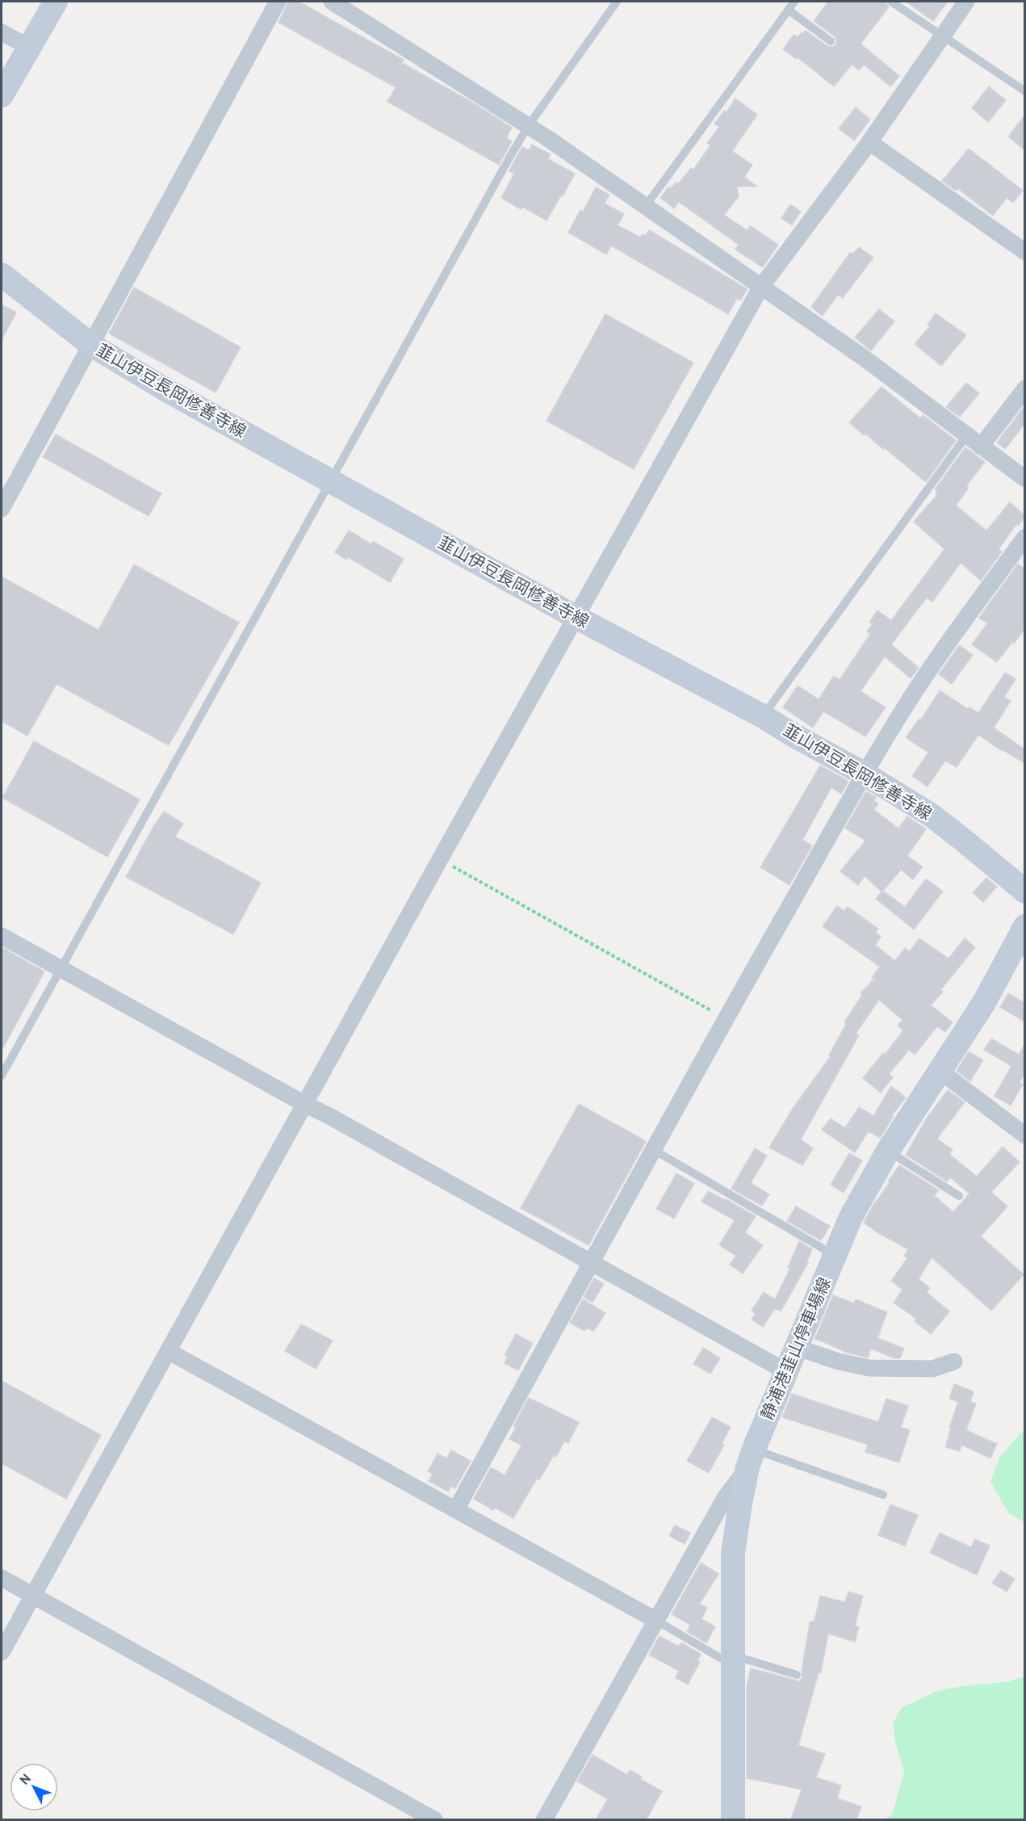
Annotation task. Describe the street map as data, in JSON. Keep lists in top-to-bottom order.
{
  "streets": {
    "main road": ["韮山伊豆長岡修善寺線", "静浦港韮山停車場線"]
  },
  "north": "top left"
}
